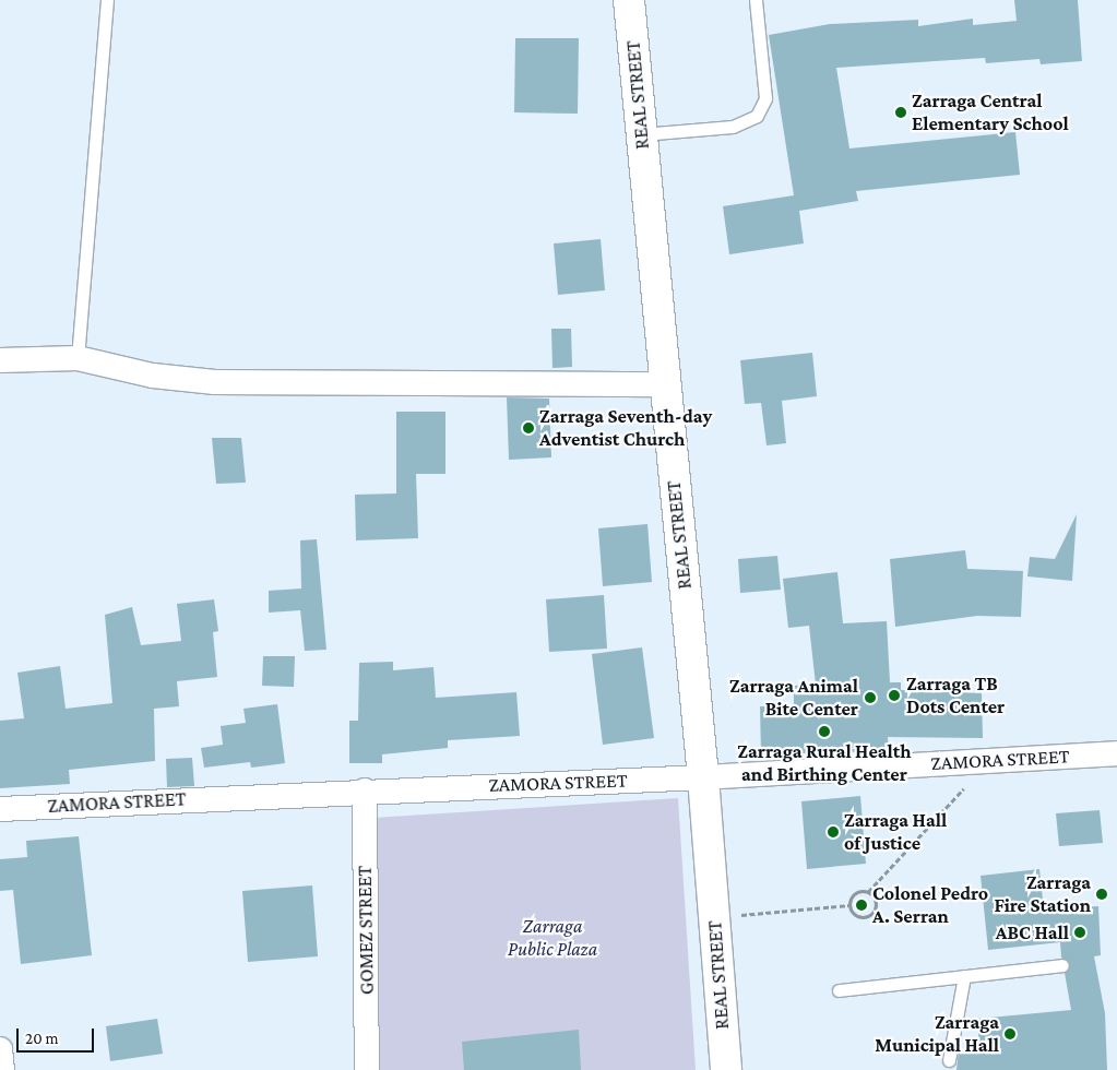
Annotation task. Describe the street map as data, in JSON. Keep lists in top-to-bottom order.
{
  "streets": {
    "main road": ["REAL STREET"],
    "street": ["ZAMORA STREET", "GOMEZ STREET"]
  },
  "crossings": [
    ["REAL STREET", "ZAMORA STREET"],
    ["ZAMORA STREET", "GOMEZ STREET"]
  ],
  "parks": ["Zarraga Public Plaza"],
  "places": [
    "Zarraga Central Elementary School",
    "Zarraga Seventh-day Adventist Church",
    "Zarraga TB Dots Center",
    "Zarraga Animal Bite Center",
    "Zarraga Rural Health and Birthing Center",
    "Zarraga Hall of Justice",
    "Zarraga Fire Station",
    "Colonel Pedro A. Serran",
    "ABC Hall",
    "Zarraga Municipal Hall"
  ],
  "scale_bar": "20 m"
}
